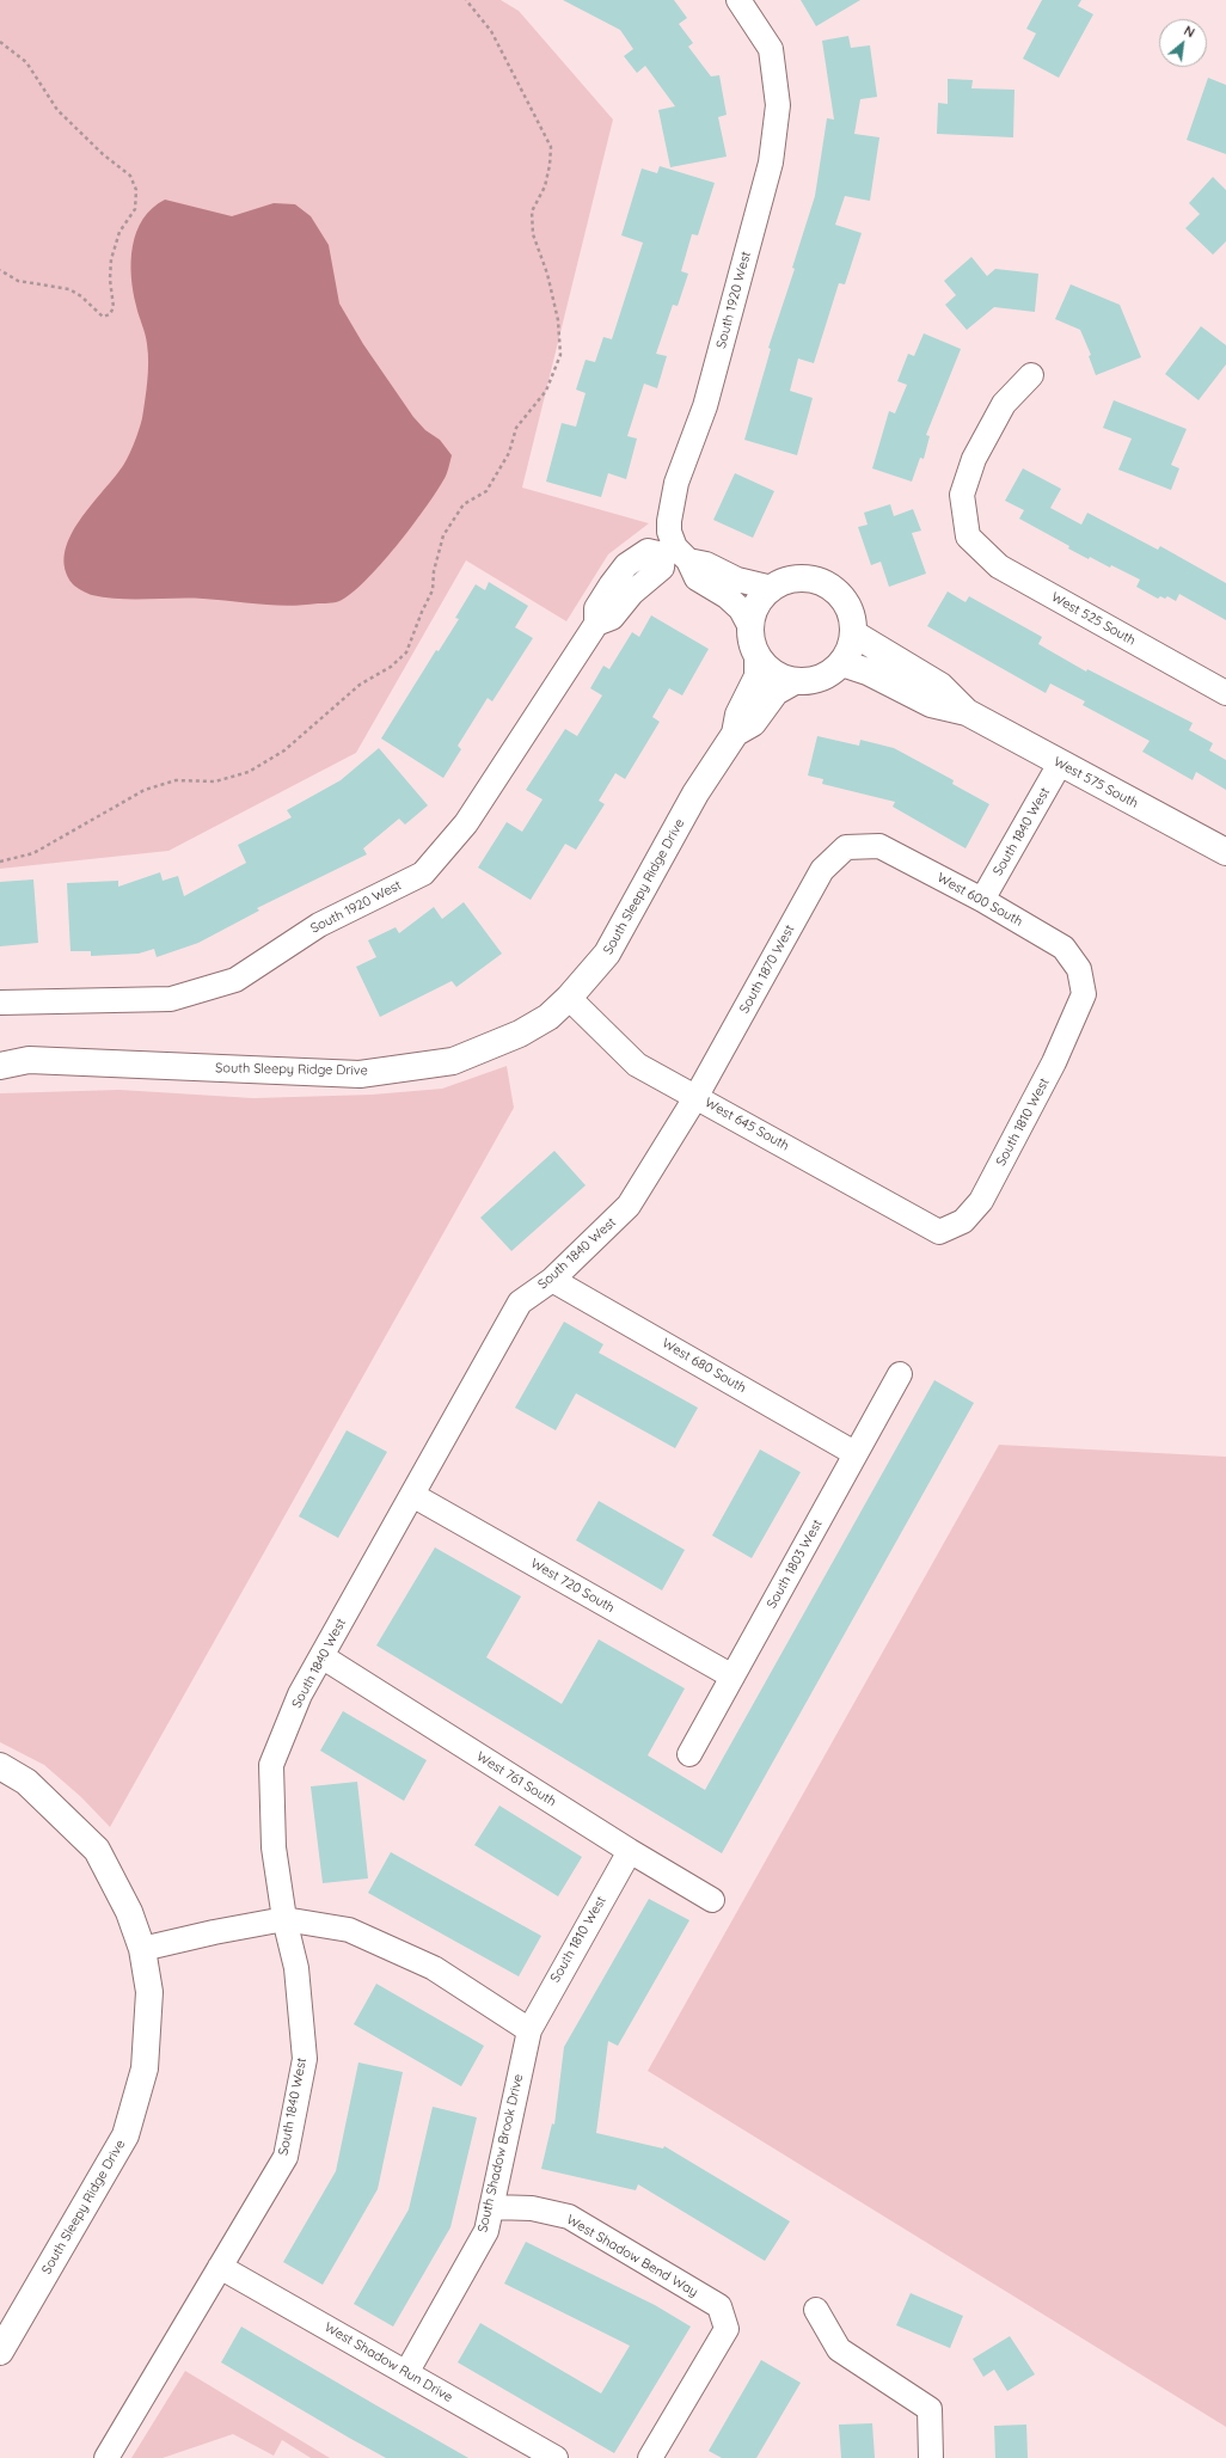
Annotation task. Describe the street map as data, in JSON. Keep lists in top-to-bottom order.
{
  "streets": {
    "street": [
      "South 1920 West",
      "West 525 South",
      "West 575 South",
      "South 1840 West",
      "South Sleepy Ridge Drive",
      "West 600 South",
      "South 1870 West",
      "South 1810 West",
      "West 645 South",
      "West 680 South",
      "South 1803 West",
      "West 720 South",
      "West 761 South",
      "South Shadow Brook Drive",
      "West Shadow Bend Way",
      "West Shadow Run Drive"
    ]
  },
  "crossings": [
    ["West 575 South", "South 1840 West"],
    ["West 575 South", "South Sleepy Ridge Drive"],
    ["South 1840 West", "West 600 South"],
    ["South 1840 West", "South 1870 West"],
    ["South 1840 West", "West 645 South"],
    ["South 1840 West", "West 680 South"],
    ["South 1840 West", "West 720 South"],
    ["South 1840 West", "West 761 South"],
    ["South 1840 West", "West Shadow Run Drive"],
    ["South Sleepy Ridge Drive", "West 645 South"],
    ["West 600 South", "South 1870 West"],
    ["West 600 South", "South 1810 West"],
    ["South 1870 West", "West 645 South"],
    ["South 1810 West", "West 645 South"],
    ["South 1810 West", "West 761 South"],
    ["South 1810 West", "South Shadow Brook Drive"],
    ["West 680 South", "South 1803 West"],
    ["South 1803 West", "West 720 South"],
    ["South Shadow Brook Drive", "West Shadow Bend Way"],
    ["South Shadow Brook Drive", "West Shadow Run Drive"]
  ],
  "north": "top right"
}
